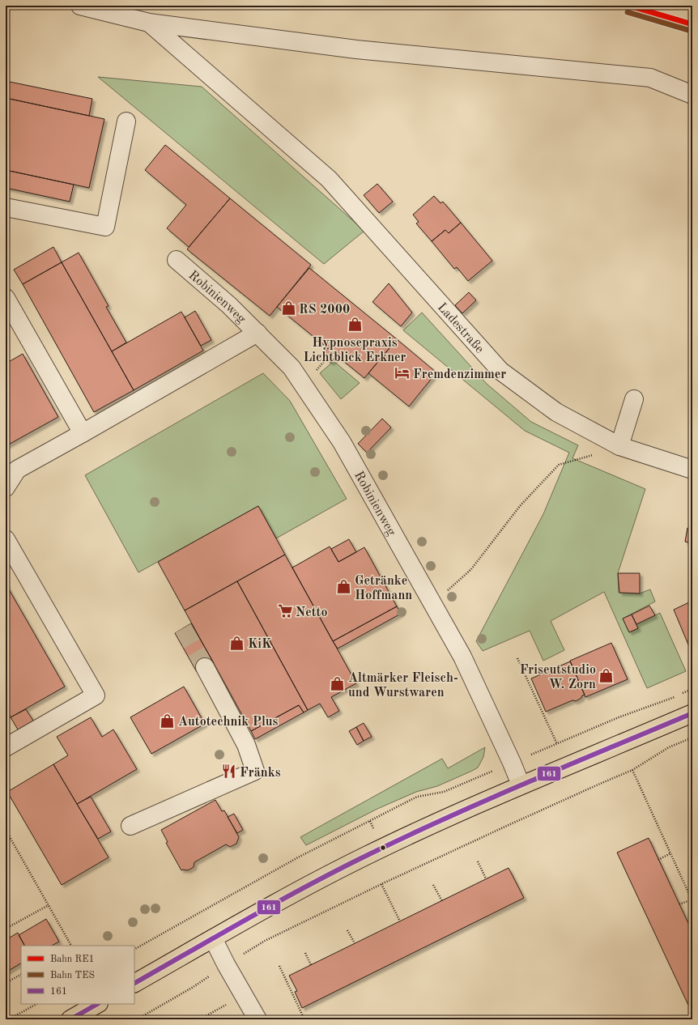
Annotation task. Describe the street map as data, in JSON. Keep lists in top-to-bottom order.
{
  "streets": {
    "street": ["Robinienweg", "Ladestraße"]
  },
  "places": {
    "shop": [
      "RS 2000",
      "Hypnosepraxis Lichtblick Erkner",
      "Getränke Hoffmann",
      "KiK",
      "Friseutstudio W. Zorn",
      "Altmärker Fleisch- und Wurstwaren",
      "Autotechnik Plus"
    ],
    "hotel": ["Fremdenzimmer"],
    "supermarket": ["Netto"],
    "restaurant": ["Fränks"]
  },
  "lines": ["rail line RE1", "rail line TES", "transit line 161"],
  "legend": ["Bahn RE1", "Bahn TES", "161"]
}
